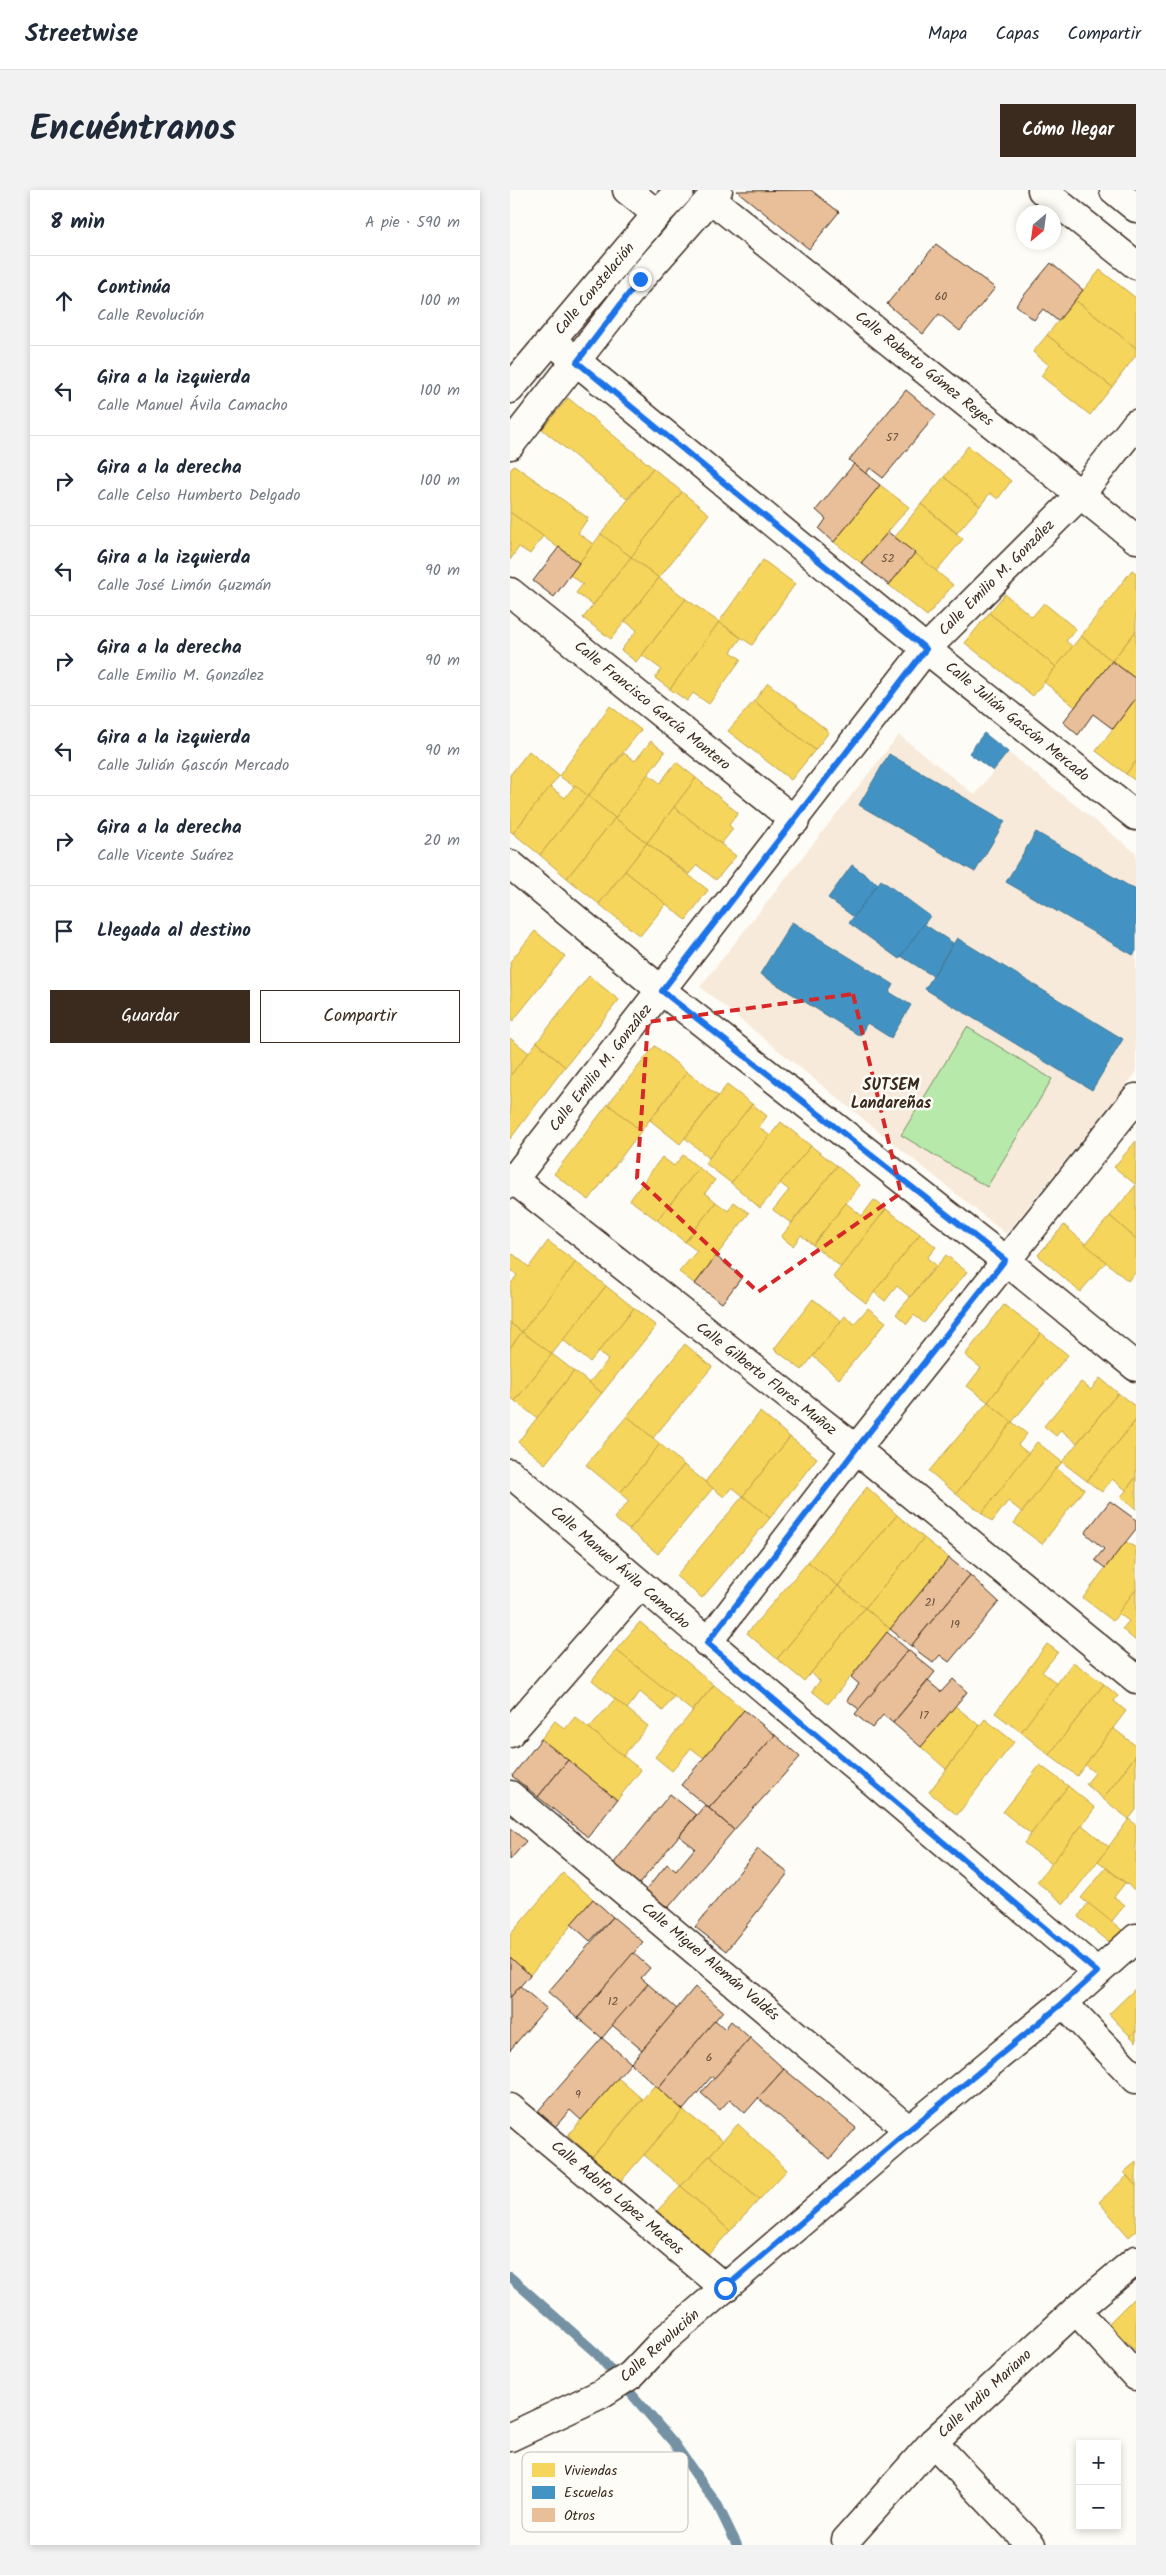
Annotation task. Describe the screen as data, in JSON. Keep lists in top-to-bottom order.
{
  "streets": {
    "street": [
      "Calle Constelación",
      "Calle Roberto Gómez Reyes",
      "Calle Emilio M. González",
      "Calle Francisco García Montero",
      "Calle Julián Gascón Mercado",
      "Calle Gilberto Flores Muñoz",
      "Calle Manuel Ávila Camacho",
      "Calle Miguel Alemán Valdés",
      "Calle Adolfo López Mateos",
      "Calle Revolución",
      "Calle Indio Mariano"
    ]
  },
  "crossings": [
    ["Calle Constelación", "Calle Julián Gascón Mercado"],
    ["Calle Roberto Gómez Reyes", "Calle Emilio M. González"],
    ["Calle Emilio M. González", "Calle Francisco García Montero"],
    ["Calle Emilio M. González", "Calle Julián Gascón Mercado"],
    ["Calle Emilio M. González", "Calle Gilberto Flores Muñoz"],
    ["Calle Manuel Ávila Camacho", "Calle Revolución"],
    ["Calle Miguel Alemán Valdés", "Calle Revolución"],
    ["Calle Adolfo López Mateos", "Calle Revolución"]
  ],
  "districts": ["SUTSEM Landareñas"],
  "house_numbers": [
    "60",
    "57",
    "52",
    "21",
    "19",
    "17",
    "12",
    "6",
    "9"
  ],
  "legend": ["Viviendas", "Escuelas", "Otros"],
  "north": "bottom left",
  "page": {
    "header": "Streetwise",
    "nav": ["Mapa", "Capas", "Compartir"],
    "title": "Encuéntranos",
    "buttons": [
      "Cómo llegar",
      ["Guardar", "Compartir"]
    ],
    "heading": ["8 min", "A pie · 590 m"],
    "list": [
      ["Continúa", "Calle Revolución", "100 m"],
      ["Gira a la izquierda", "Calle Manuel Ávila Camacho", "100 m"],
      ["Gira a la derecha", "Calle Celso Humberto Delgado", "100 m"],
      ["Gira a la izquierda", "Calle José Limón Guzmán", "90 m"],
      ["Gira a la derecha", "Calle Emilio M. González", "90 m"],
      ["Gira a la izquierda", "Calle Julián Gascón Mercado", "90 m"],
      ["Gira a la derecha", "Calle Vicente Suárez", "20 m"],
      "Llegada al destino"
    ],
    "map_buttons": ["+", "−"]
  }
}
